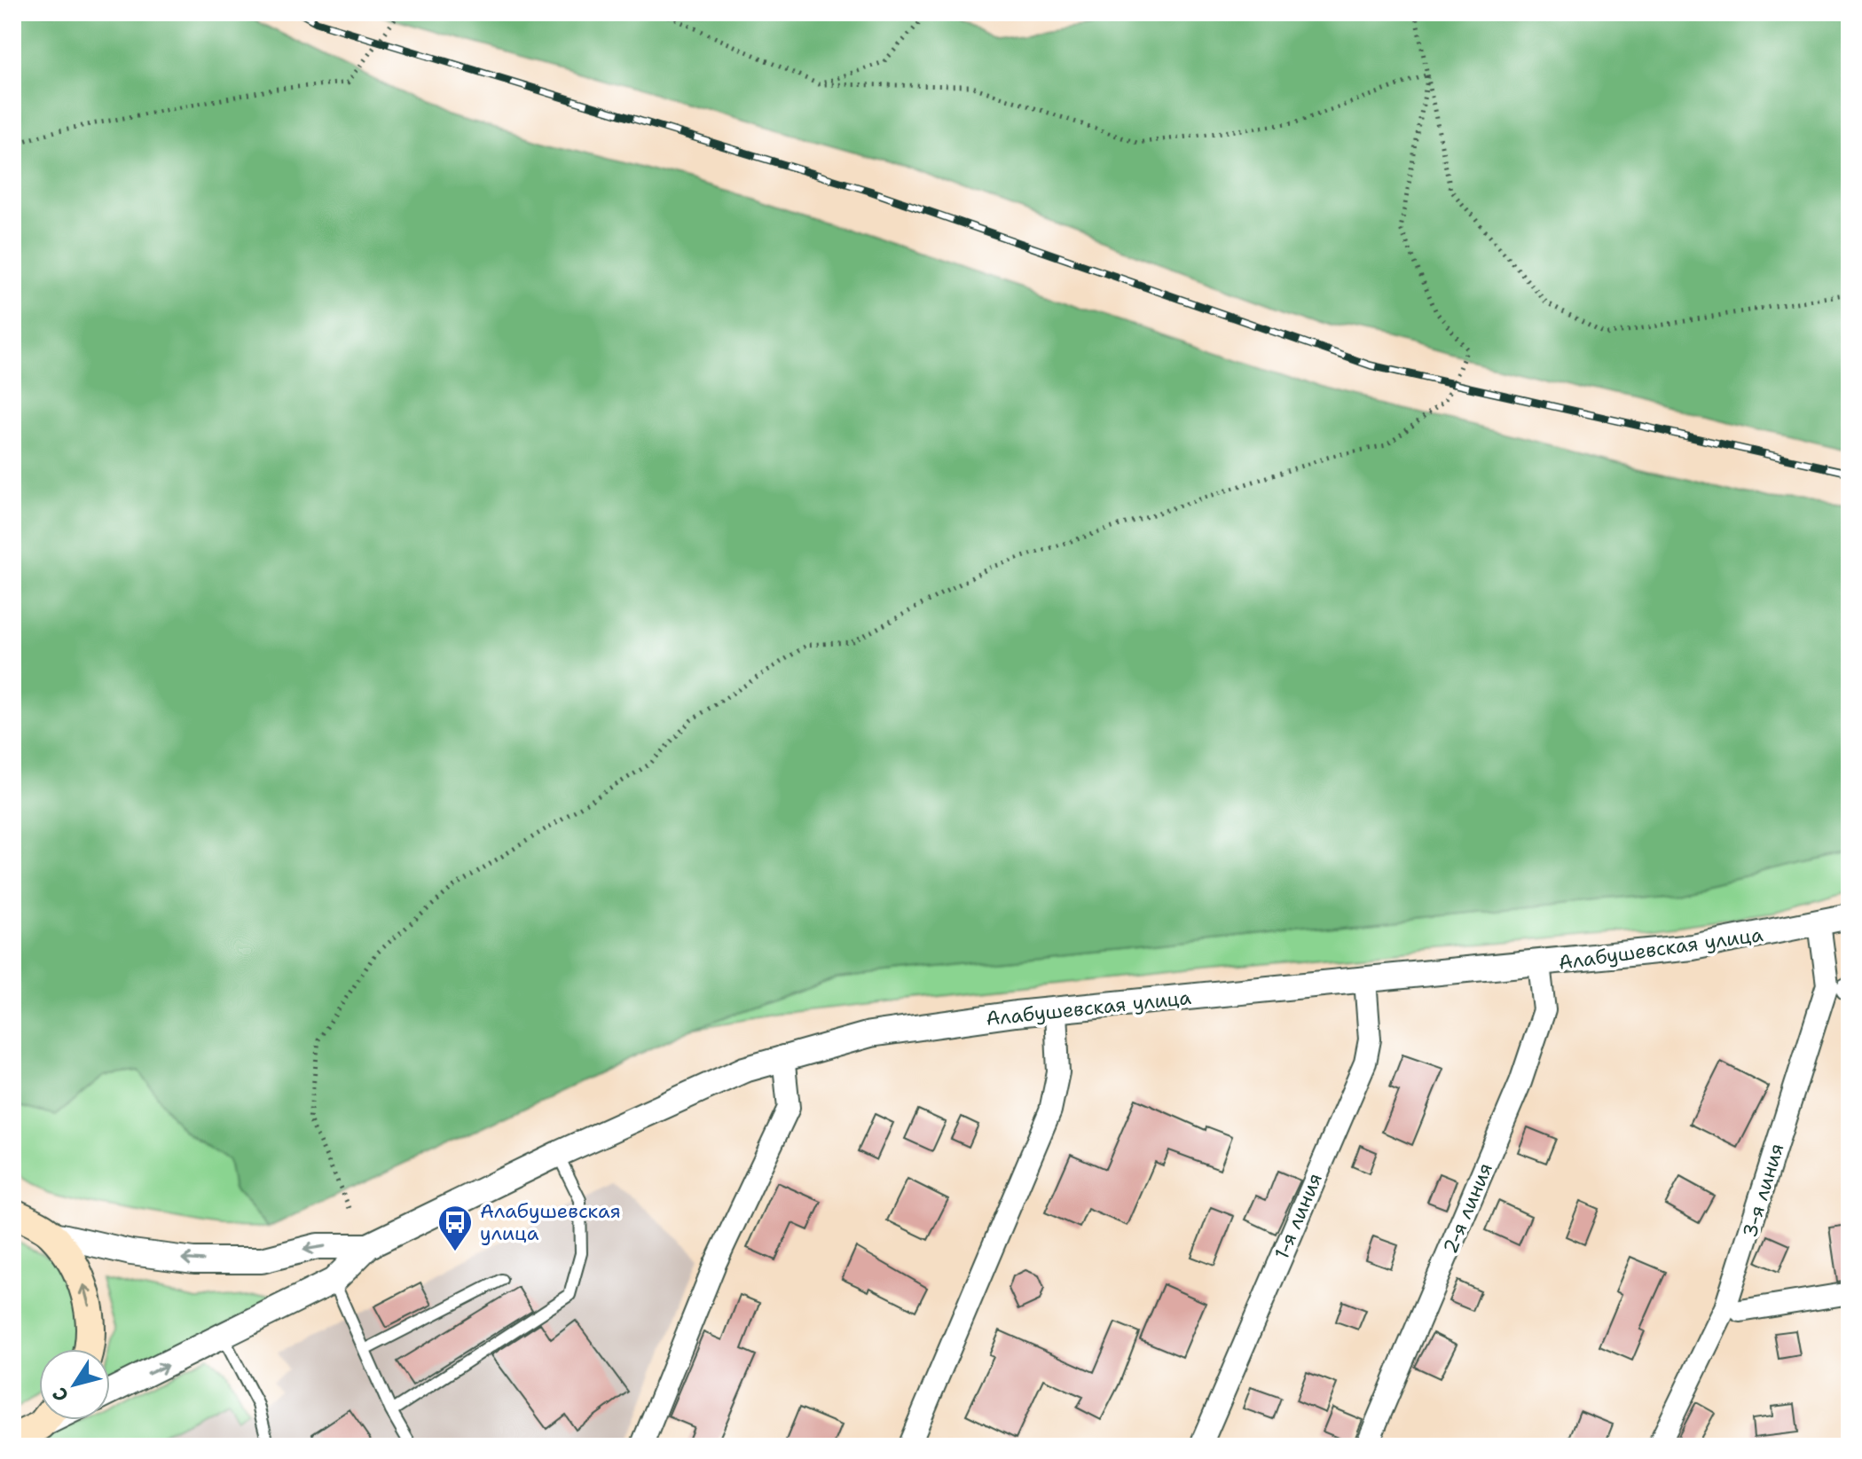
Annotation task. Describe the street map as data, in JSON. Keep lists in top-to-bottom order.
{
  "streets": {
    "main road": ["Алабушевская улица"],
    "street": ["3-я линия", "2-я линия", "1-я линия"]
  },
  "crossings": [
    ["Алабушевская улица", "3-я линия"],
    ["Алабушевская улица", "2-я линия"],
    ["Алабушевская улица", "1-я линия"]
  ],
  "places": {
    "bus stop": ["Алабушевская улица"]
  },
  "north": "bottom left"
}
